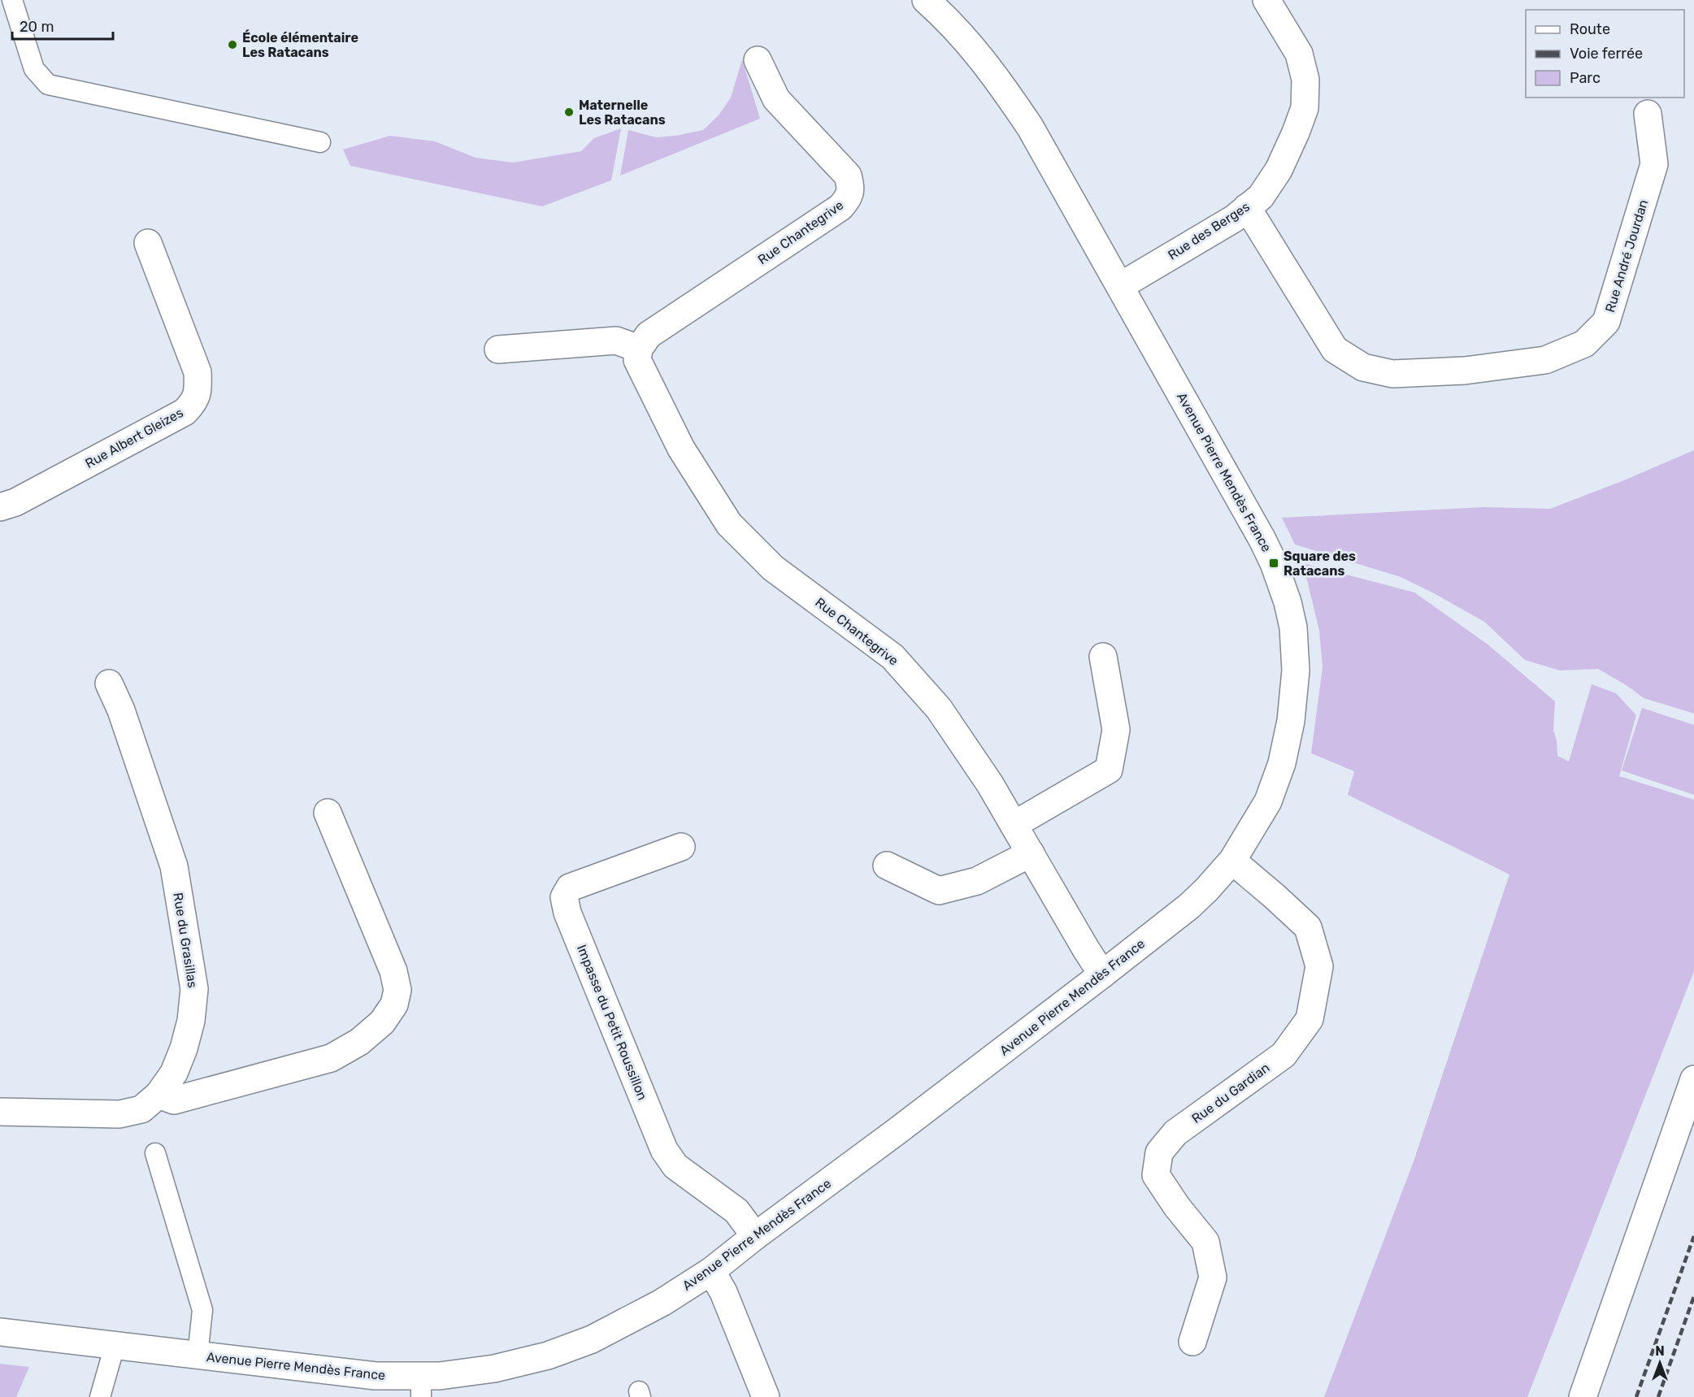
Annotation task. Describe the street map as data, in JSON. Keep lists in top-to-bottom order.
{
  "streets": {
    "street": [
      "Rue des Berges",
      "Rue Chantegrive",
      "Rue André Jourdan",
      "Rue Albert Gleizes",
      "Avenue Pierre Mendès France",
      "Rue du Grasillas",
      "Impasse du Petit Roussillon",
      "Rue du Gardian"
    ]
  },
  "crossings": [
    ["Rue des Berges", "Rue André Jourdan"],
    ["Rue des Berges", "Avenue Pierre Mendès France"],
    ["Rue Chantegrive", "Avenue Pierre Mendès France"],
    ["Avenue Pierre Mendès France", "Impasse du Petit Roussillon"],
    ["Avenue Pierre Mendès France", "Rue du Gardian"]
  ],
  "places": {
    "other": ["École élémentaire Les Ratacans", "Maternelle Les Ratacans"],
    "transit": ["Square des Ratacans"]
  },
  "legend": ["Route", "Voie ferrée", "Parc"],
  "scale_bar": "20 m",
  "north": "top"
}
